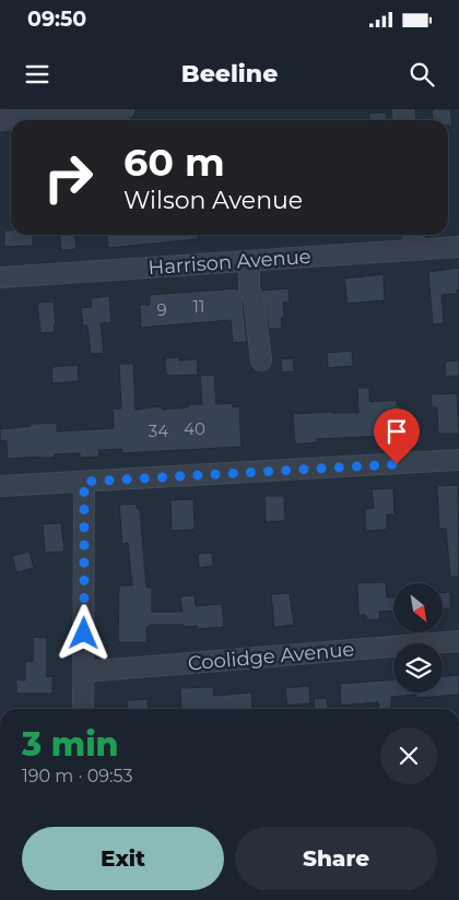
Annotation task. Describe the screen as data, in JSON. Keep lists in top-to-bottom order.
{
  "streets": {
    "street": ["Harrison Avenue", "Coolidge Avenue"]
  },
  "house_numbers": [
    "11",
    "9",
    "40",
    "34"
  ],
  "north": "bottom right",
  "page": {
    "status": "09:50",
    "header": "Beeline",
    "turn": ["60 m", "Wilson Avenue"],
    "heading": ["3 min", "190 m · 09:53"],
    "buttons": ["Exit", "Share"]
  }
}
